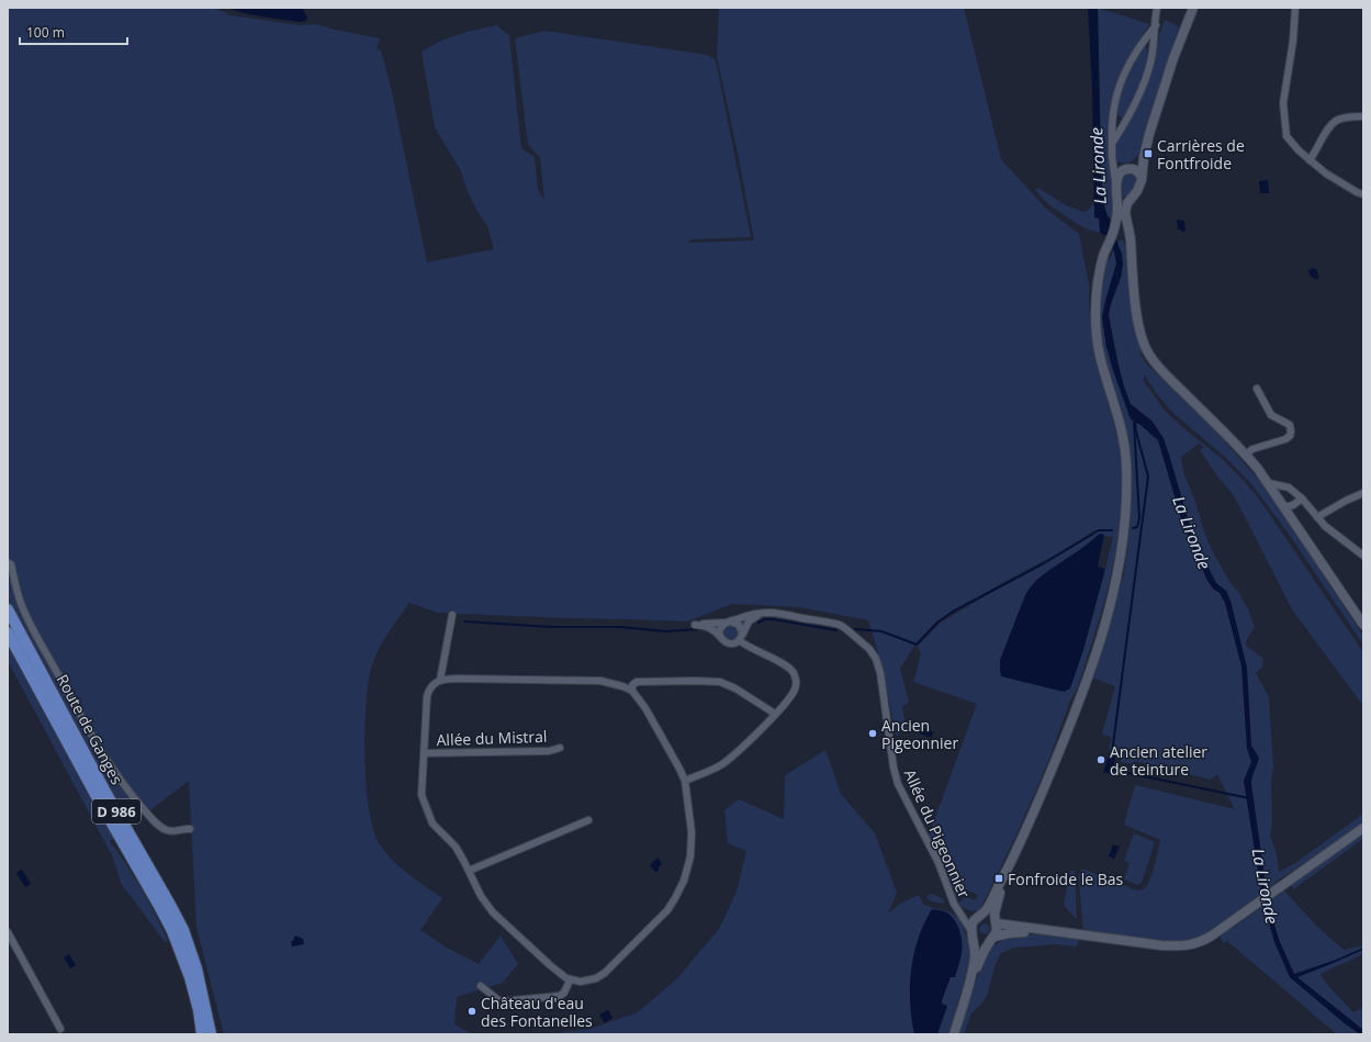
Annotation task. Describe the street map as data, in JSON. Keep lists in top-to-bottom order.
{
  "streets": {
    "main road": ["Route de Ganges", "D 986"],
    "street": ["Allée du Mistral", "Allée du Pigeonnier"]
  },
  "water": ["La Lironde"],
  "places": {
    "transit": ["Carrières de Fontfroide", "Fonfroide le Bas"],
    "other": ["Ancien Pigeonnier", "Ancien atelier de teinture", "Château d'eau des Fontanelles"]
  },
  "scale_bar": "100 m"
}
